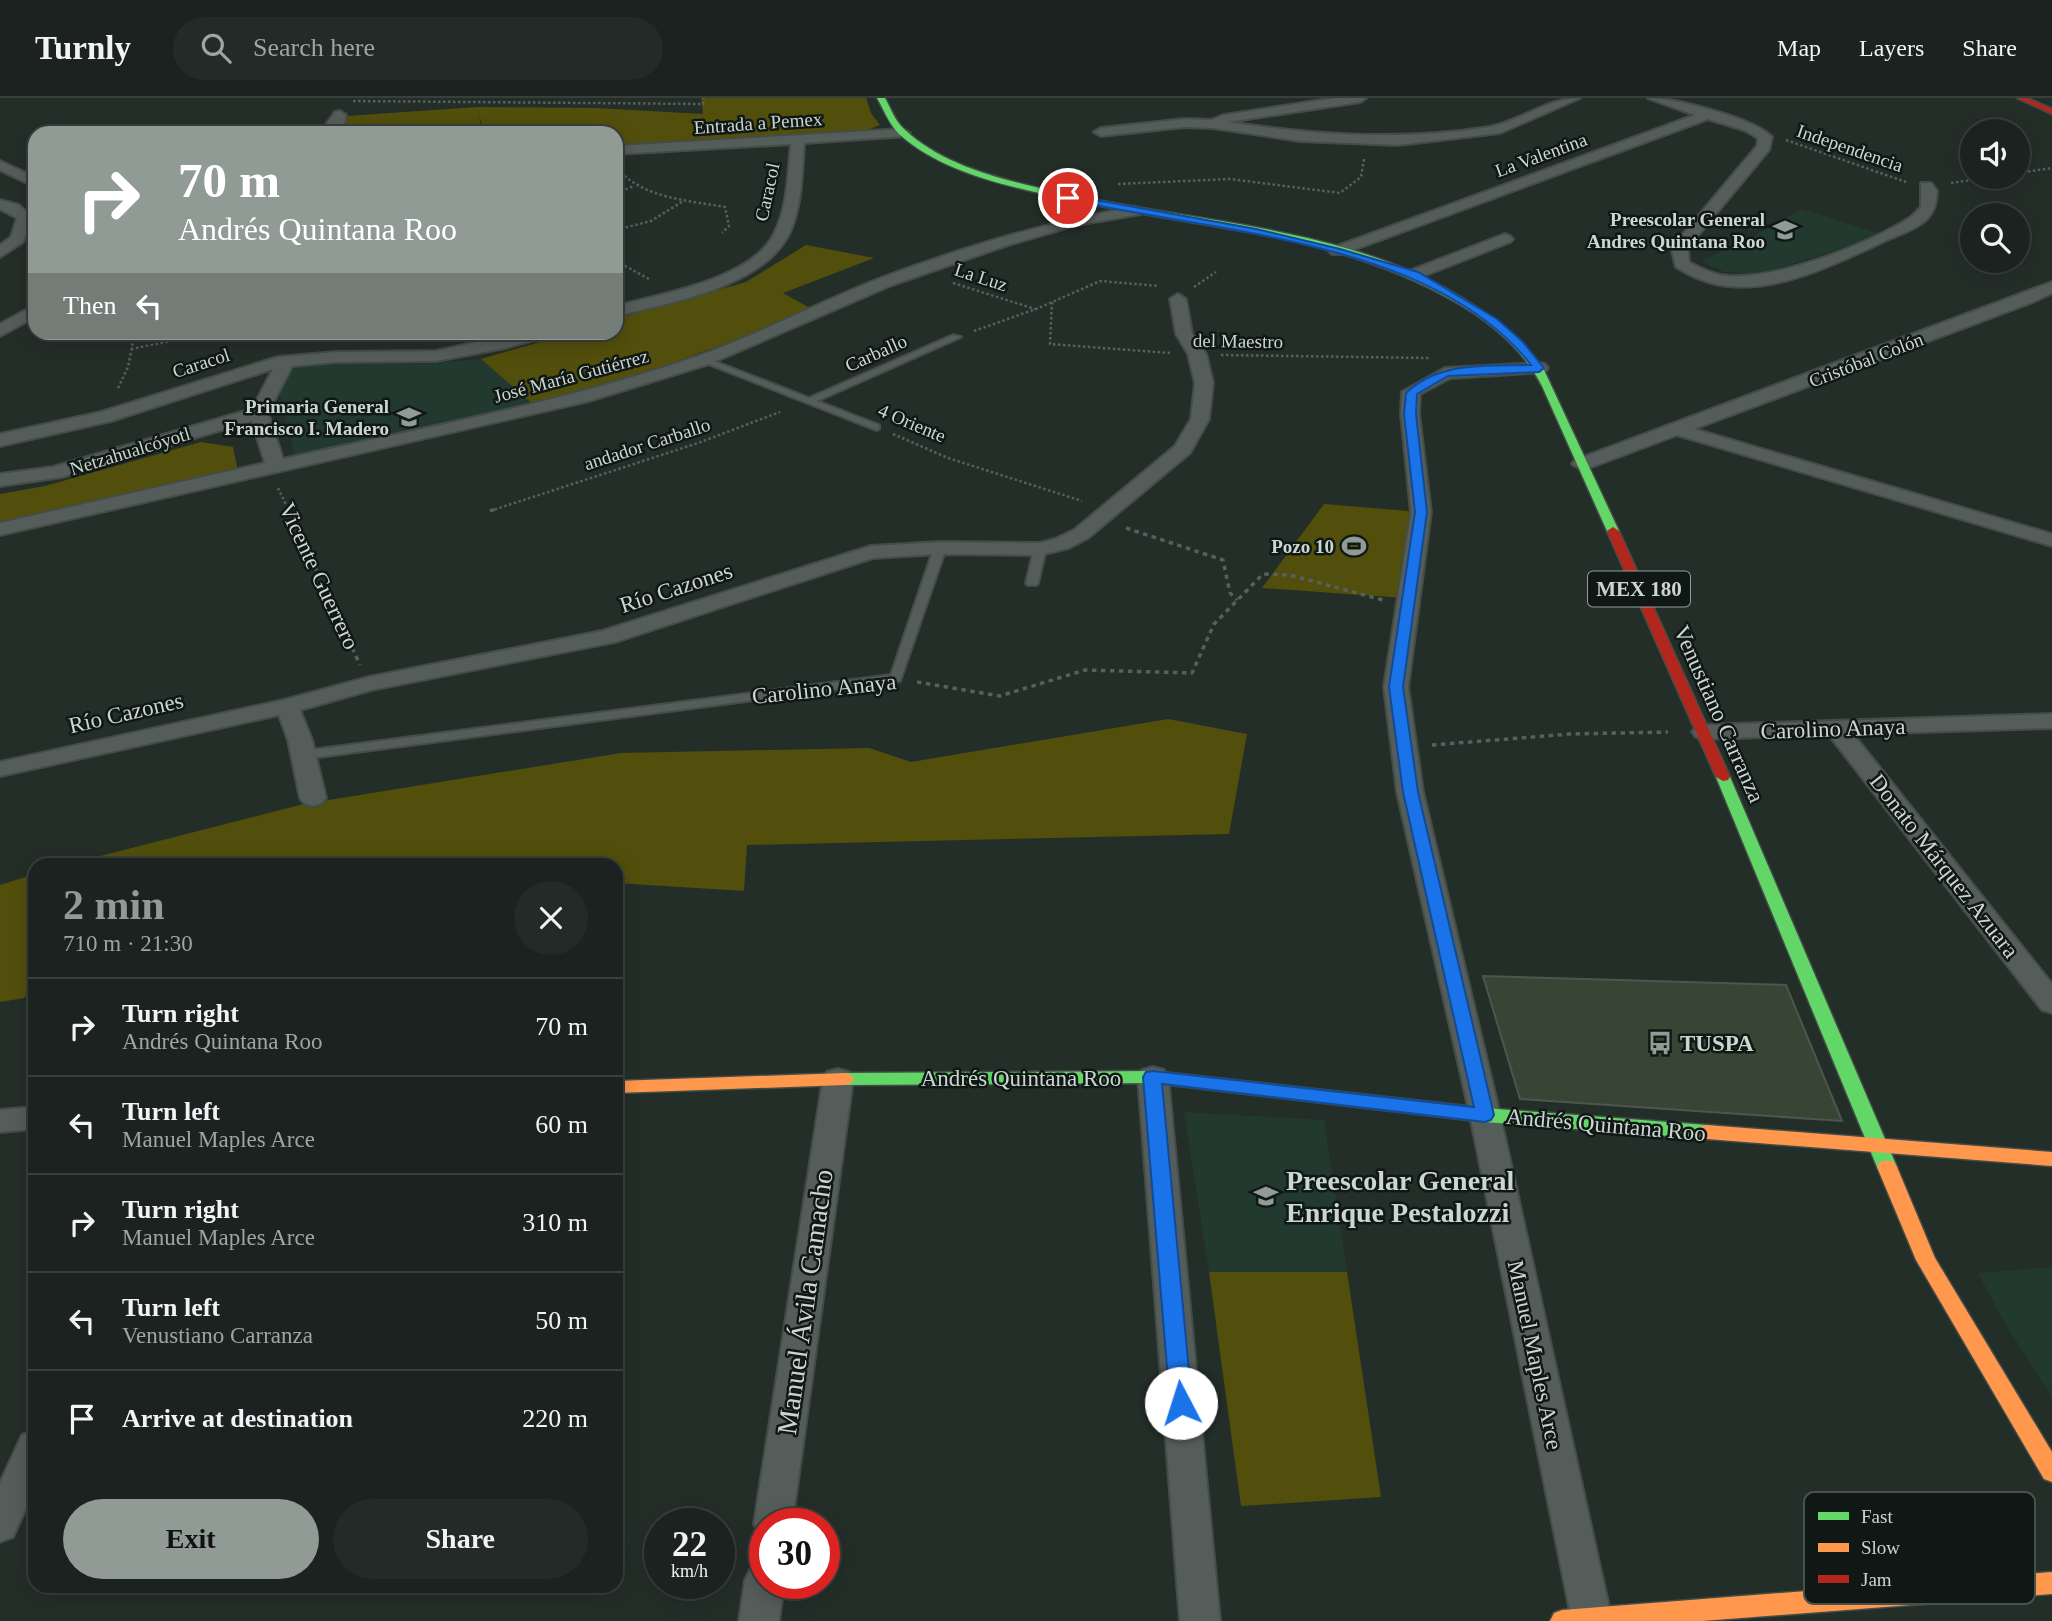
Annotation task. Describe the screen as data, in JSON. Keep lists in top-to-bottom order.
{
  "streets": {
    "main road": ["MEX 180", "Venustiano Carranza", "Andrés Quintana Roo"],
    "street": [
      "Entrada a Pemex",
      "La Valentina",
      "Caracol",
      "Cristóbal Colón",
      "José María Gutiérrez",
      "Netzahualcóyotl",
      "Río Cazones",
      "Carolino Anaya",
      "Donato Márquez Azuara",
      "Manuel Ávila Camacho",
      "Manuel Maples Arce"
    ],
    "lane": ["Carballo", "4 Oriente"],
    "path": [
      "Independencia",
      "La Luz",
      "del Maestro",
      "andador Carballo",
      "Vicente Guerrero"
    ]
  },
  "crossings": [
    ["Entrada a Pemex", "Caracol"],
    ["Entrada a Pemex", "Venustiano Carranza"],
    ["La Valentina", "Venustiano Carranza"],
    ["La Luz", "José María Gutiérrez"],
    ["del Maestro", "Río Cazones"],
    ["del Maestro", "Manuel Maples Arce"],
    ["Carballo", "4 Oriente"],
    ["Carballo", "andador Carballo"],
    ["Cristóbal Colón", "Venustiano Carranza"],
    ["José María Gutiérrez", "4 Oriente"],
    ["José María Gutiérrez", "Vicente Guerrero"],
    ["José María Gutiérrez", "Venustiano Carranza"],
    ["4 Oriente", "andador Carballo"],
    ["4 Oriente", "Río Cazones"],
    ["4 Oriente", "Carolino Anaya"],
    ["Vicente Guerrero", "Río Cazones"],
    ["Carolino Anaya", "Venustiano Carranza"],
    ["Carolino Anaya", "Donato Márquez Azuara"],
    ["Carolino Anaya", "Manuel Maples Arce"],
    ["Venustiano Carranza", "Andrés Quintana Roo"],
    ["Venustiano Carranza", "Manuel Maples Arce"],
    ["Andrés Quintana Roo", "Manuel Ávila Camacho"],
    ["Andrés Quintana Roo", "Manuel Maples Arce"]
  ],
  "places": {
    "school or university": ["Preescolar General Andres Quintana Roo", "Primaria General Francisco I. Madero", "Preescolar General Enrique Pestalozzi"],
    "sports": ["Pozo 10"],
    "bus stop": ["TUSPA"]
  },
  "legend": ["Fast", "Slow", "Jam"],
  "page": {
    "header": "Turnly",
    "search": "Search here",
    "nav": ["Map", "Layers", "Share"],
    "turn": ["70 m", "Andrés Quintana Roo"],
    "then": "Then",
    "heading": ["2 min", "710 m · 21:30"],
    "list": [
      {
        "name": "Turn right",
        "note": "Andrés Quintana Roo",
        "value": "70 m"
      },
      {
        "name": "Turn left",
        "note": "Manuel Maples Arce",
        "value": "60 m"
      },
      {
        "name": "Turn right",
        "note": "Manuel Maples Arce",
        "value": "310 m"
      },
      {
        "name": "Turn left",
        "note": "Venustiano Carranza",
        "value": "50 m"
      },
      {
        "name": "Arrive at destination",
        "value": "220 m"
      }
    ],
    "buttons": ["Exit", "Share"],
    "speed": "22 km/h",
    "limit": "30"
  }
}
